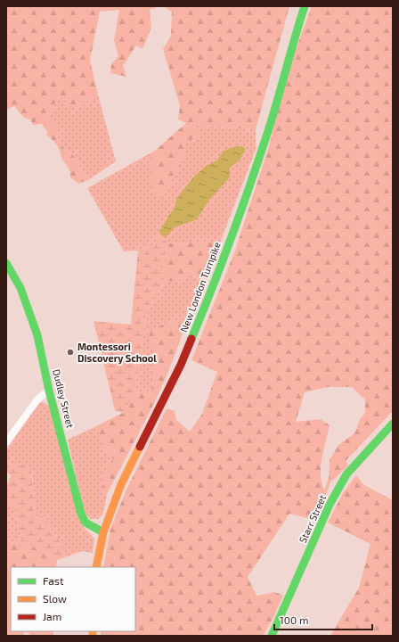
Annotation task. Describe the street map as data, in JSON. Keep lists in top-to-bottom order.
{
  "streets": {
    "main road": ["New London Turnpike", "Dudley Street", "Starr Street"]
  },
  "crossings": [
    ["New London Turnpike", "Dudley Street"]
  ],
  "places": ["Montessori Discovery School"],
  "legend": ["Fast", "Slow", "Jam"],
  "scale_bar": "100 m"
}
